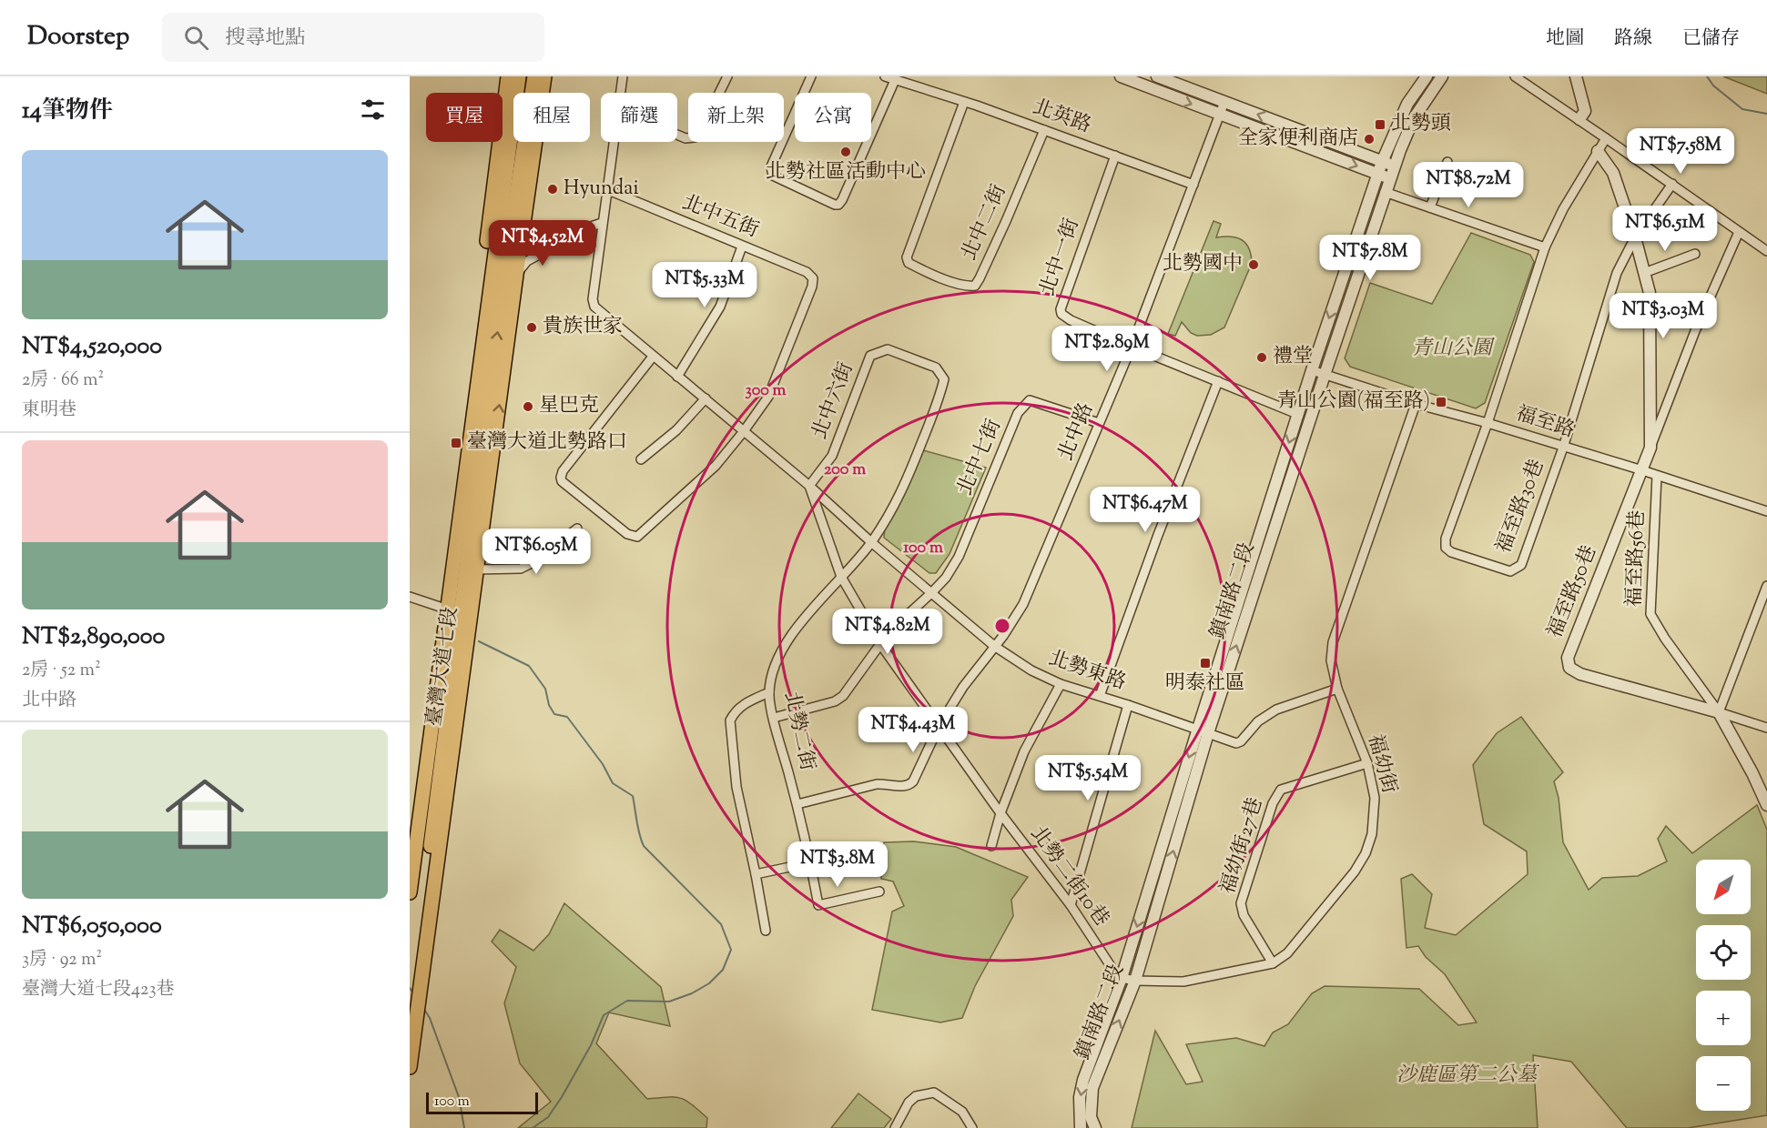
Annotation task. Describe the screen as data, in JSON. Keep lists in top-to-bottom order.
{
  "streets": {
    "main road": ["臺灣大道七段"],
    "street": [
      "北英路",
      "北中五街",
      "北中二街",
      "北中一街",
      "北中六街",
      "福至路",
      "北中路",
      "北中七街",
      "福至路30巷",
      "福至路56巷",
      "鎮南路二段",
      "福至路50巷",
      "北勢東路",
      "北勢二街",
      "福幼街",
      "福幼街27巷",
      "北勢二街10巷"
    ]
  },
  "crossings": [
    ["北英路", "北中二街"],
    ["北英路", "北中一街"],
    ["北英路", "北中路"],
    ["北中五街", "北勢東路"],
    ["北中一街", "北中路"],
    ["北中一街", "鎮南路二段"],
    ["北中六街", "北勢東路"],
    ["北中六街", "北勢二街"],
    ["北中六街", "北勢二街10巷"],
    ["福至路", "福至路30巷"],
    ["福至路", "福至路56巷"],
    ["福至路", "鎮南路二段"],
    ["福至路", "福至路50巷"],
    ["福至路", "福幼街"],
    ["北中路", "北中七街"],
    ["北中路", "北勢東路"],
    ["北中路", "北勢二街"],
    ["北中路", "北勢二街10巷"],
    ["北中七街", "北勢東路"],
    ["福至路56巷", "福至路50巷"],
    ["鎮南路二段", "北勢東路"],
    ["鎮南路二段", "福幼街"],
    ["鎮南路二段", "北勢二街10巷"],
    ["北勢東路", "北勢二街"],
    ["北勢東路", "福幼街"],
    ["北勢東路", "北勢二街10巷"],
    ["北勢二街", "北勢二街10巷"],
    ["福幼街", "福幼街27巷"],
    ["福幼街", "北勢二街10巷"]
  ],
  "parks": ["青山公園", "沙鹿區第二公墓"],
  "places": {
    "transit": [
      "北勢頭",
      "青山公園(福至路)",
      "臺灣大道北勢路口",
      "明泰社區"
    ],
    "other": [
      "全家便利商店",
      "北勢社區活動中心",
      "Hyundai",
      "北勢國中",
      "貴族世家",
      "禮堂",
      "星巴克"
    ]
  },
  "scale_bar": "100 m",
  "north": "bottom left",
  "page": {
    "header": "Doorstep",
    "search": "搜尋地點",
    "nav": ["地圖", "路線", "已儲存"],
    "heading": "14筆物件",
    "chip": [
      "買屋",
      "租屋",
      "篩選",
      "新上架",
      "公寓"
    ],
    "price": [
      "NT$7.58M",
      "NT$8.72M",
      "NT$6.51M",
      "NT$4.52M",
      "NT$7.8M",
      "NT$5.33M",
      "NT$3.03M",
      "NT$2.89M",
      "NT$6.47M",
      "NT$6.05M",
      "NT$4.82M",
      "NT$4.43M",
      "NT$5.54M",
      "NT$3.8M"
    ],
    "list": [
      {
        "name": "NT$4,520,000",
        "note": "2房 · 66 m² · 東明巷"
      },
      {
        "name": "NT$2,890,000",
        "note": "2房 · 52 m² · 北中路"
      },
      {
        "name": "NT$6,050,000",
        "note": "3房 · 92 m² · 臺灣大道七段423巷"
      }
    ],
    "map_buttons": ["+", "−"],
    "scale": "100 m"
  },
  "rings": ["300 m", "200 m", "100 m"]
}
